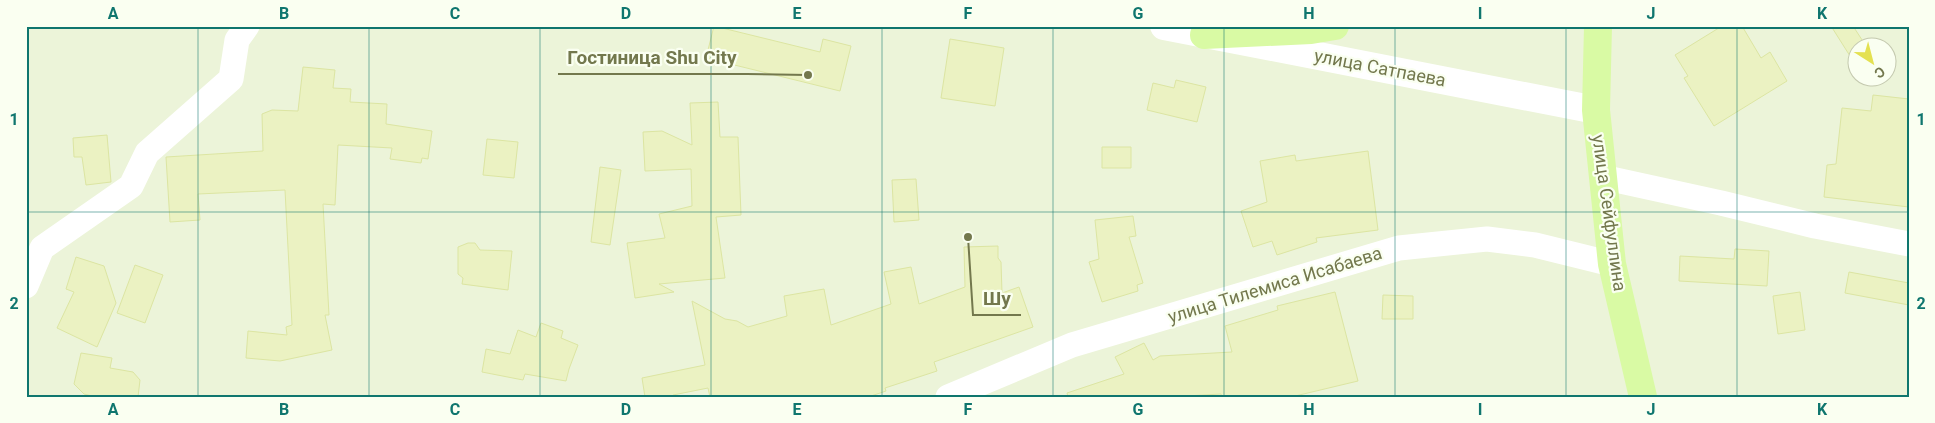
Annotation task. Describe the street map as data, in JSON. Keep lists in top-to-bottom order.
{
  "streets": {
    "main road": ["улица Сейфуллина"],
    "street": ["улица Сатпаева", "улица Тилемиса Исабаева"]
  },
  "crossings": [
    ["улица Сатпаева", "улица Сейфуллина"],
    ["улица Сейфуллина", "улица Тилемиса Исабаева"]
  ],
  "places": ["Гостиница Shu City", "Шу"],
  "north": "bottom right",
  "grid": {
    "columns": [
      "A",
      "B",
      "C",
      "D",
      "E",
      "F",
      "G",
      "H",
      "I",
      "J",
      "K"
    ],
    "rows": ["1", "2"]
  }
}
